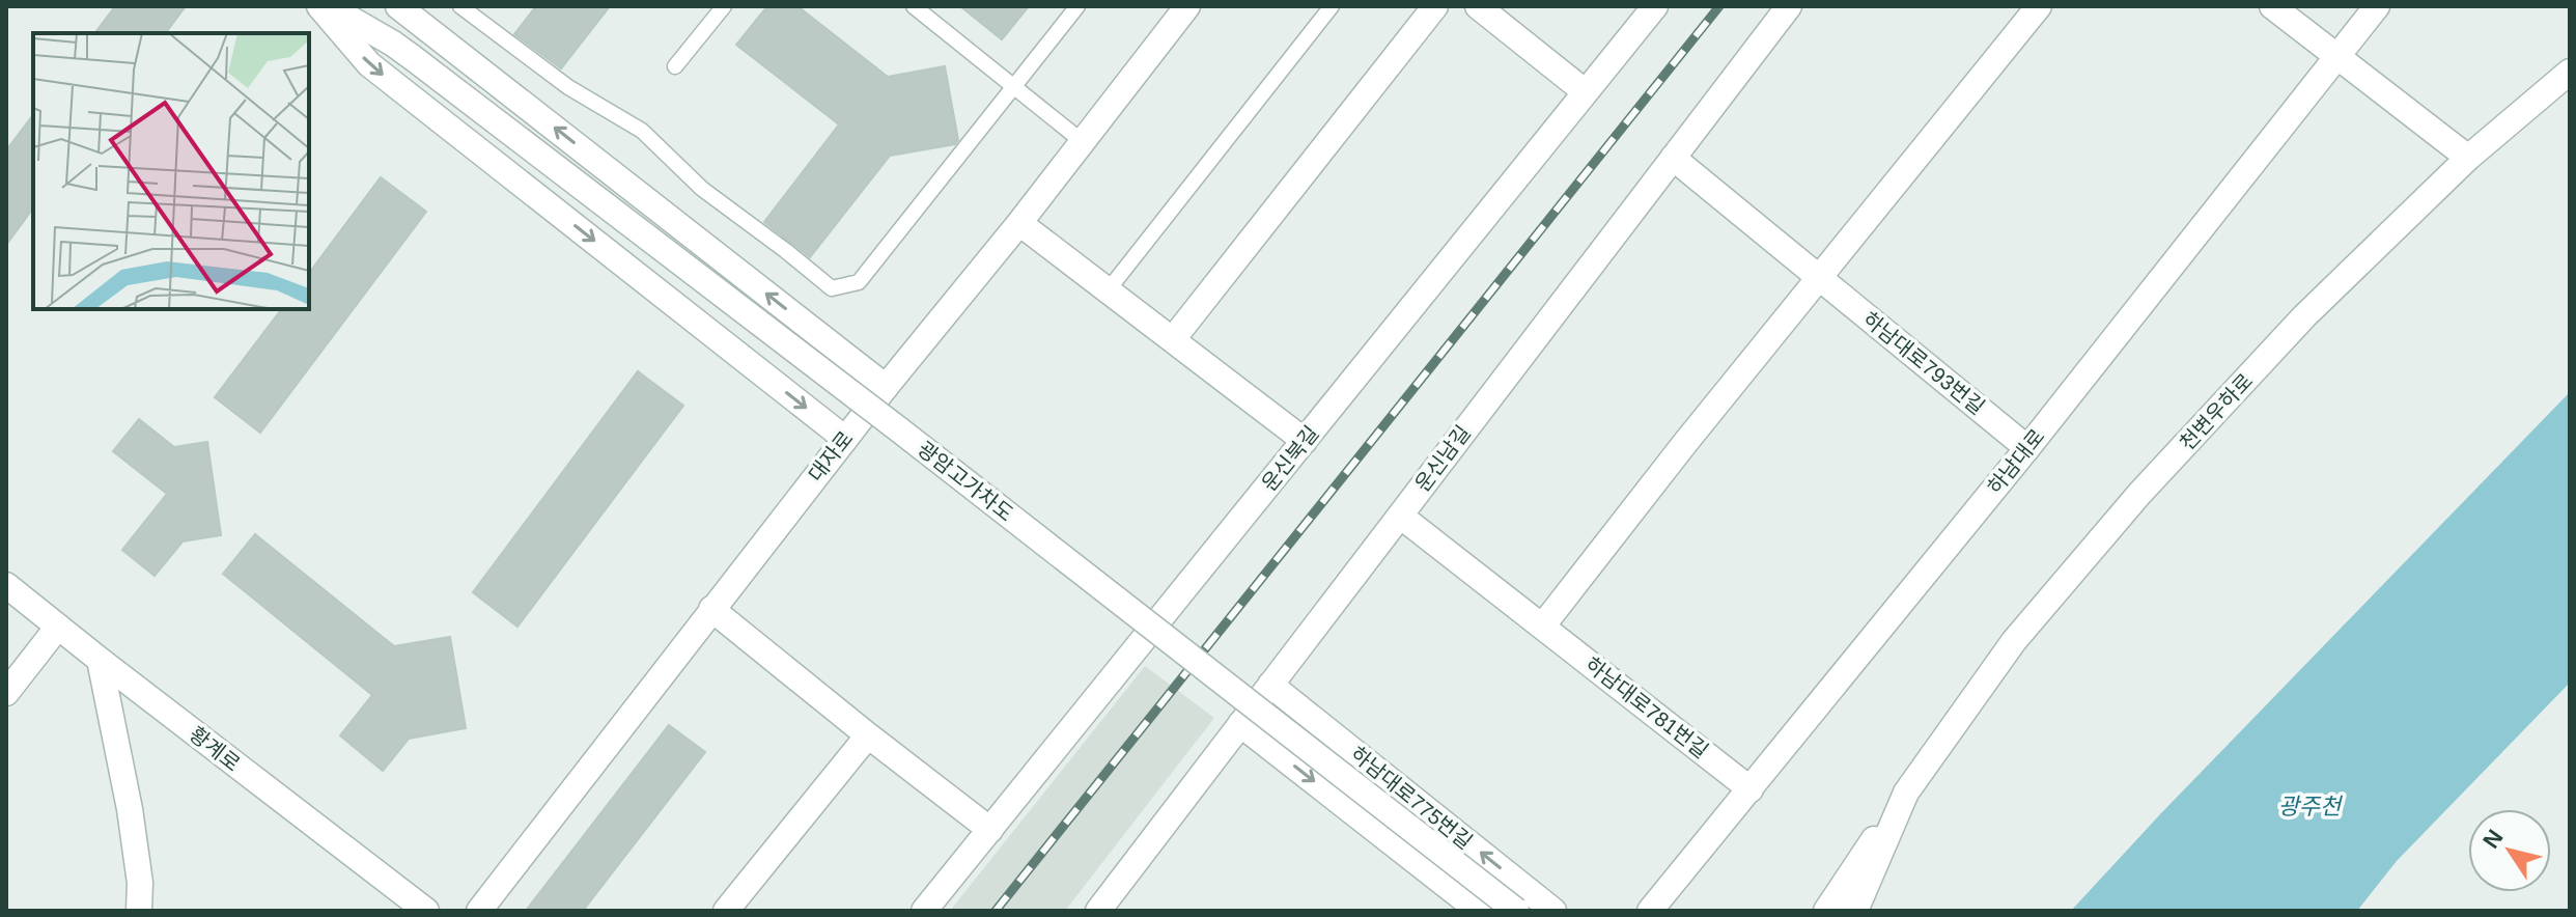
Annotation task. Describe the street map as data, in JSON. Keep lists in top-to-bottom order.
{
  "streets": {
    "street": [
      "하남대로793번길",
      "천변우하로",
      "대자로",
      "운신북길",
      "운신남길",
      "하남대로",
      "광암고가차도",
      "하남대로781번길",
      "황계로",
      "하남대로775번길"
    ]
  },
  "crossings": [
    ["하남대로793번길", "운신남길"],
    ["하남대로793번길", "하남대로"],
    ["운신남길", "하남대로781번길"],
    ["운신남길", "하남대로775번길"],
    ["하남대로", "하남대로781번길"]
  ],
  "water": ["광주천"],
  "north": "top left"
}
